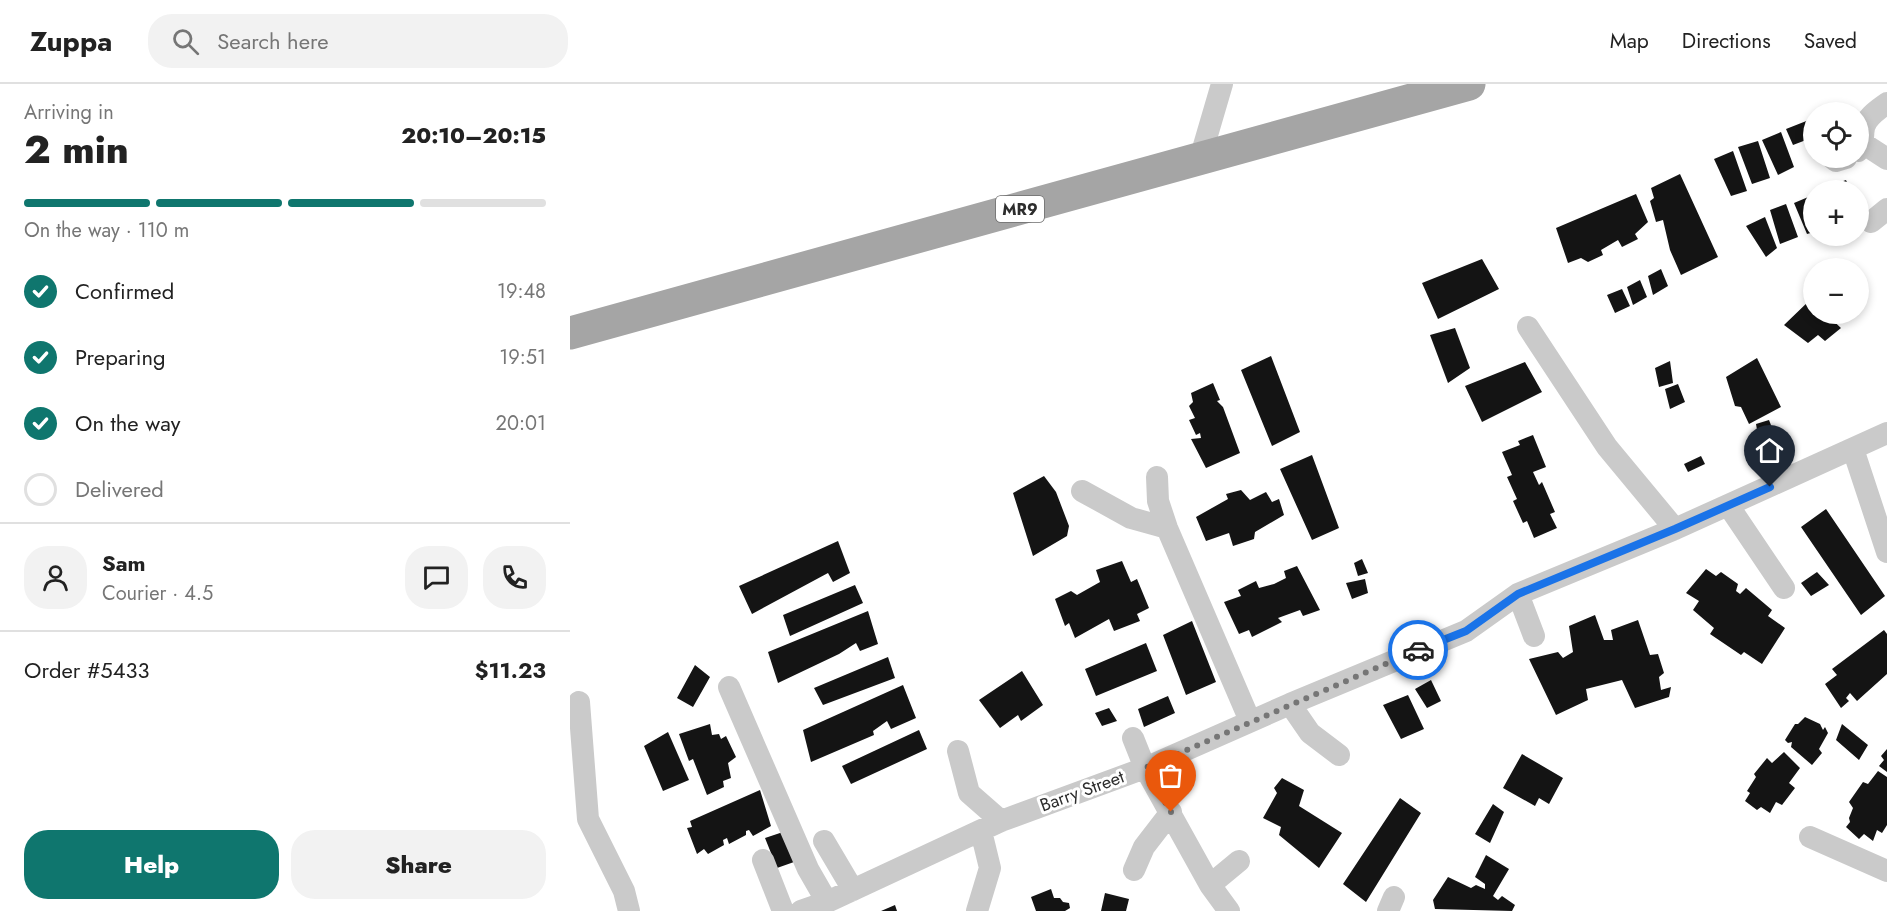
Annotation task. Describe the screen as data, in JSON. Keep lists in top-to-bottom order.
{
  "streets": {
    "main road": ["MR9"],
    "street": ["Barry Street"]
  },
  "page": {
    "header": "Zuppa",
    "search": "Search here",
    "nav": ["Map", "Directions", "Saved"],
    "heading": ["2 min", "Arriving in", "20:10–20:15"],
    "panel": [
      "Sam",
      "Courier · 4.5",
      "Order #5433",
      "$11.23"
    ],
    "map_buttons": ["+", "−"],
    "bar": "On the way · 110 m",
    "list": [
      ["Confirmed", "19:48"],
      ["Preparing", "19:51"],
      ["On the way", "20:01"],
      "Delivered"
    ],
    "buttons": ["Help", "Share"]
  }
}
